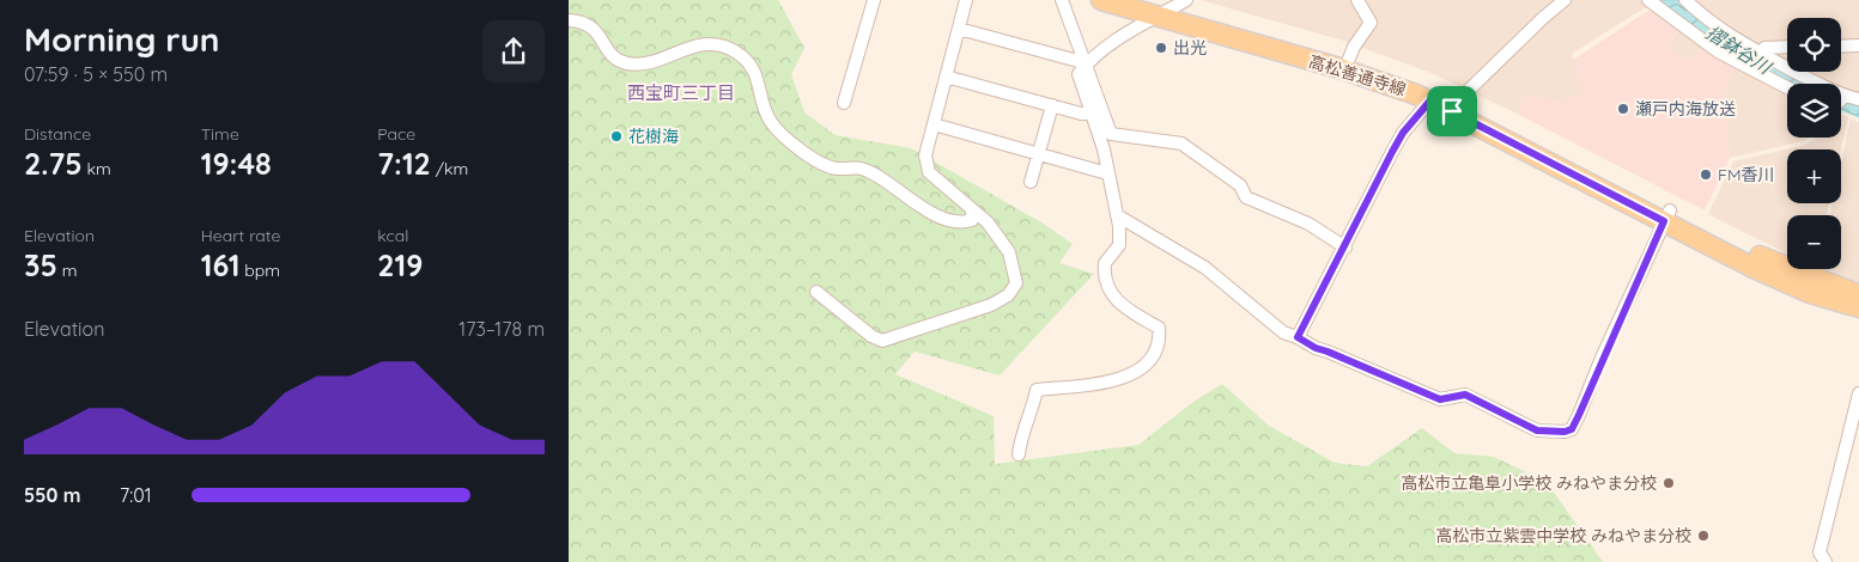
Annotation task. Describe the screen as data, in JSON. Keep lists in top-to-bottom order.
{
  "streets": {
    "main road": ["高松善通寺線"]
  },
  "districts": ["西宝町三丁目"],
  "water": ["摺鉢谷川"],
  "places": [
    "出光",
    "瀬戸内海放送",
    "花樹海",
    "FM香川",
    "高松市立亀阜小学校 みねやま分校",
    "高松市立紫雲中学校 みねやま分校"
  ],
  "page": {
    "heading": ["Morning run", "07:59 · 5 × 550 m"],
    "map_buttons": ["+", "−"],
    "stats": [
      ["Distance", "2.75 km"],
      ["Time", "19:48"],
      ["Pace", "7:12 /km"],
      ["Elevation", "35 m"],
      ["Heart rate", "161 bpm"],
      ["kcal", "219"]
    ],
    "chart": ["Elevation", "173–178 m"],
    "list": [
      {
        "name": "550 m",
        "note": "7:01"
      }
    ]
  }
}
